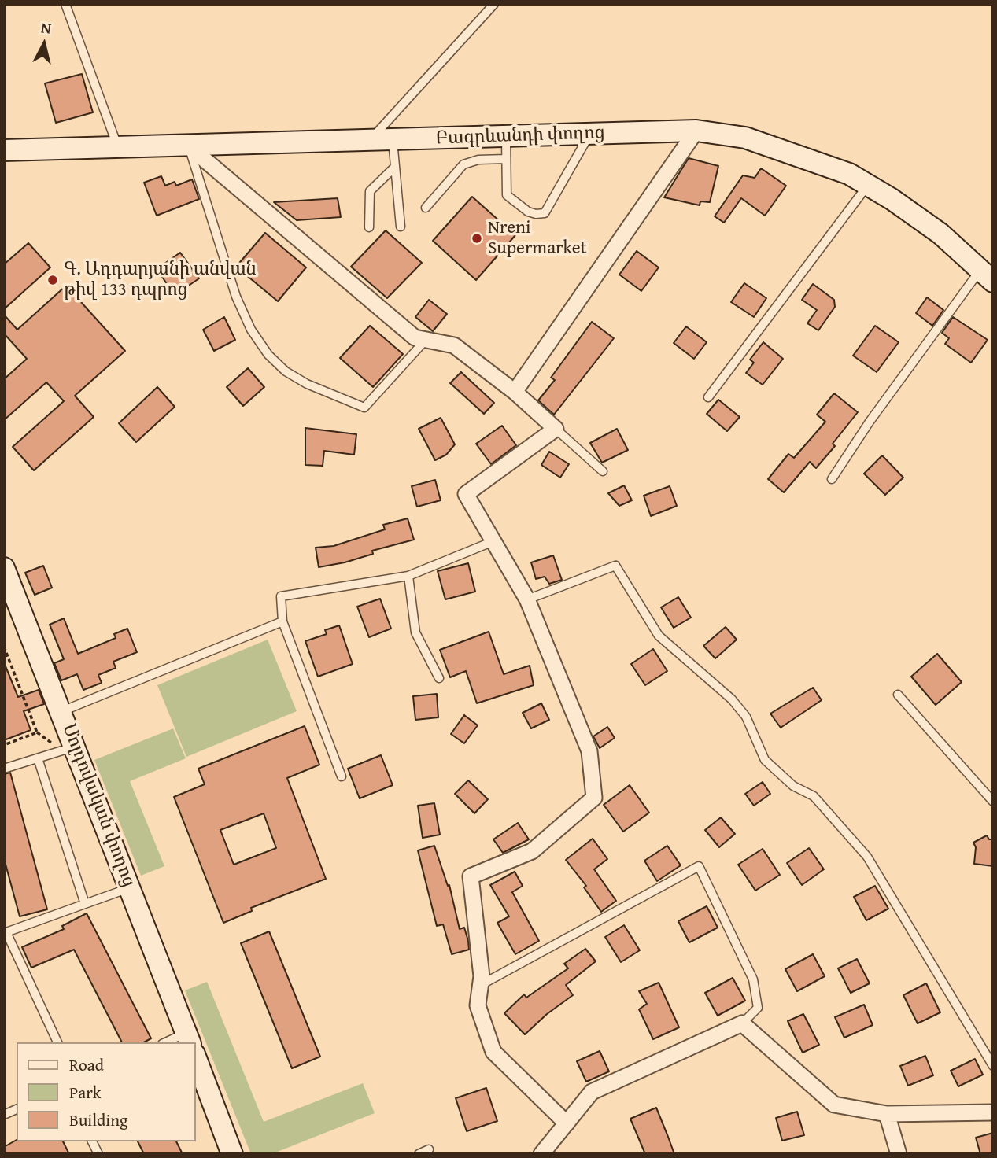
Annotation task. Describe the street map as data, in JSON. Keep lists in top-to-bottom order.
{
  "streets": {
    "street": ["Բագրևանդի փողոց", "Մոլդովական փողոց"]
  },
  "places": ["Nreni Supermarket", "Գ. Ադդարյանի անվան թիվ 133 դպրոց"],
  "legend": ["Road", "Park", "Building"],
  "north": "top"
}
